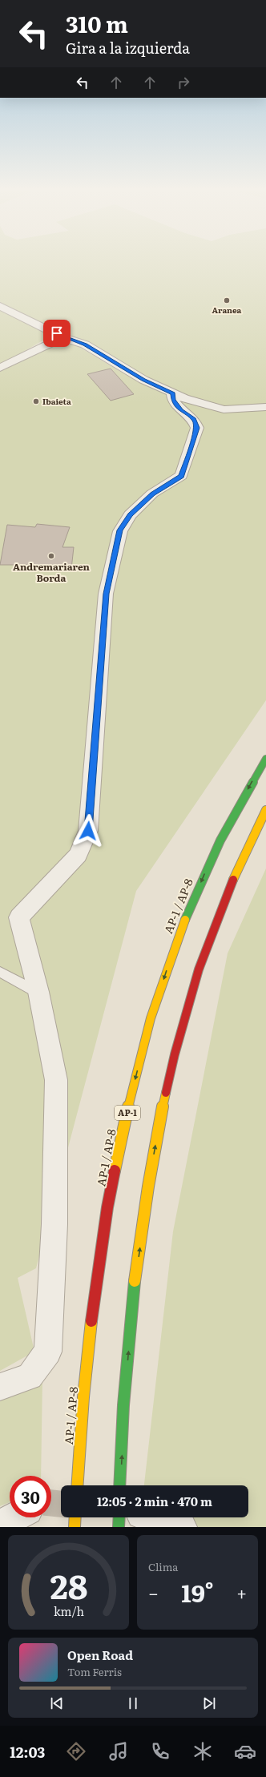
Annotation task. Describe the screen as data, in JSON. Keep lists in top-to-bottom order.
{
  "streets": {
    "highway": ["AP-1 / AP-8", "AP-1"]
  },
  "places": ["Aranea", "Ibaieta", "Andremariaren Borda"],
  "page": {
    "turn": ["310 m", "Gira a la izquierda"],
    "limit": "30",
    "trip": "12:05 · 2 min · 470 m",
    "tile": "Clima",
    "heat": ["−", "19°", "+"],
    "song": ["Open Road", "Tom Ferris"],
    "tabs": "12:03",
    "gauge": ["28", "km/h"]
  }
}
